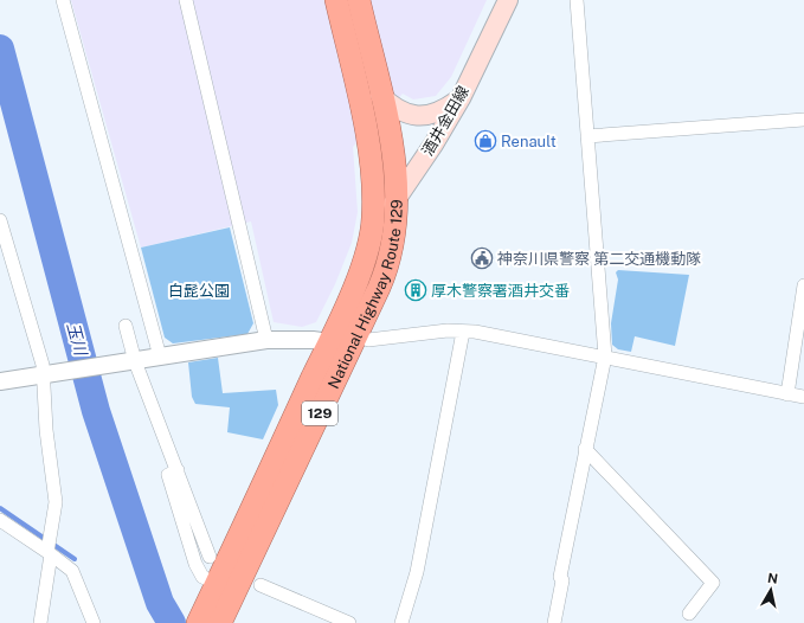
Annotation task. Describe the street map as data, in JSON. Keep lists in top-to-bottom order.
{
  "streets": {
    "highway": ["National Highway Route 129", "129"],
    "main road": ["酒井金田線"]
  },
  "crossings": [
    ["酒井金田線", "National Highway Route 129"]
  ],
  "water": ["玉川"],
  "parks": ["白髭公園"],
  "places": {
    "shop": ["Renault"],
    "public building": ["神奈川県警察 第二交通機動隊"],
    "building": ["厚木警察署酒井交番"]
  },
  "north": "top"
}
